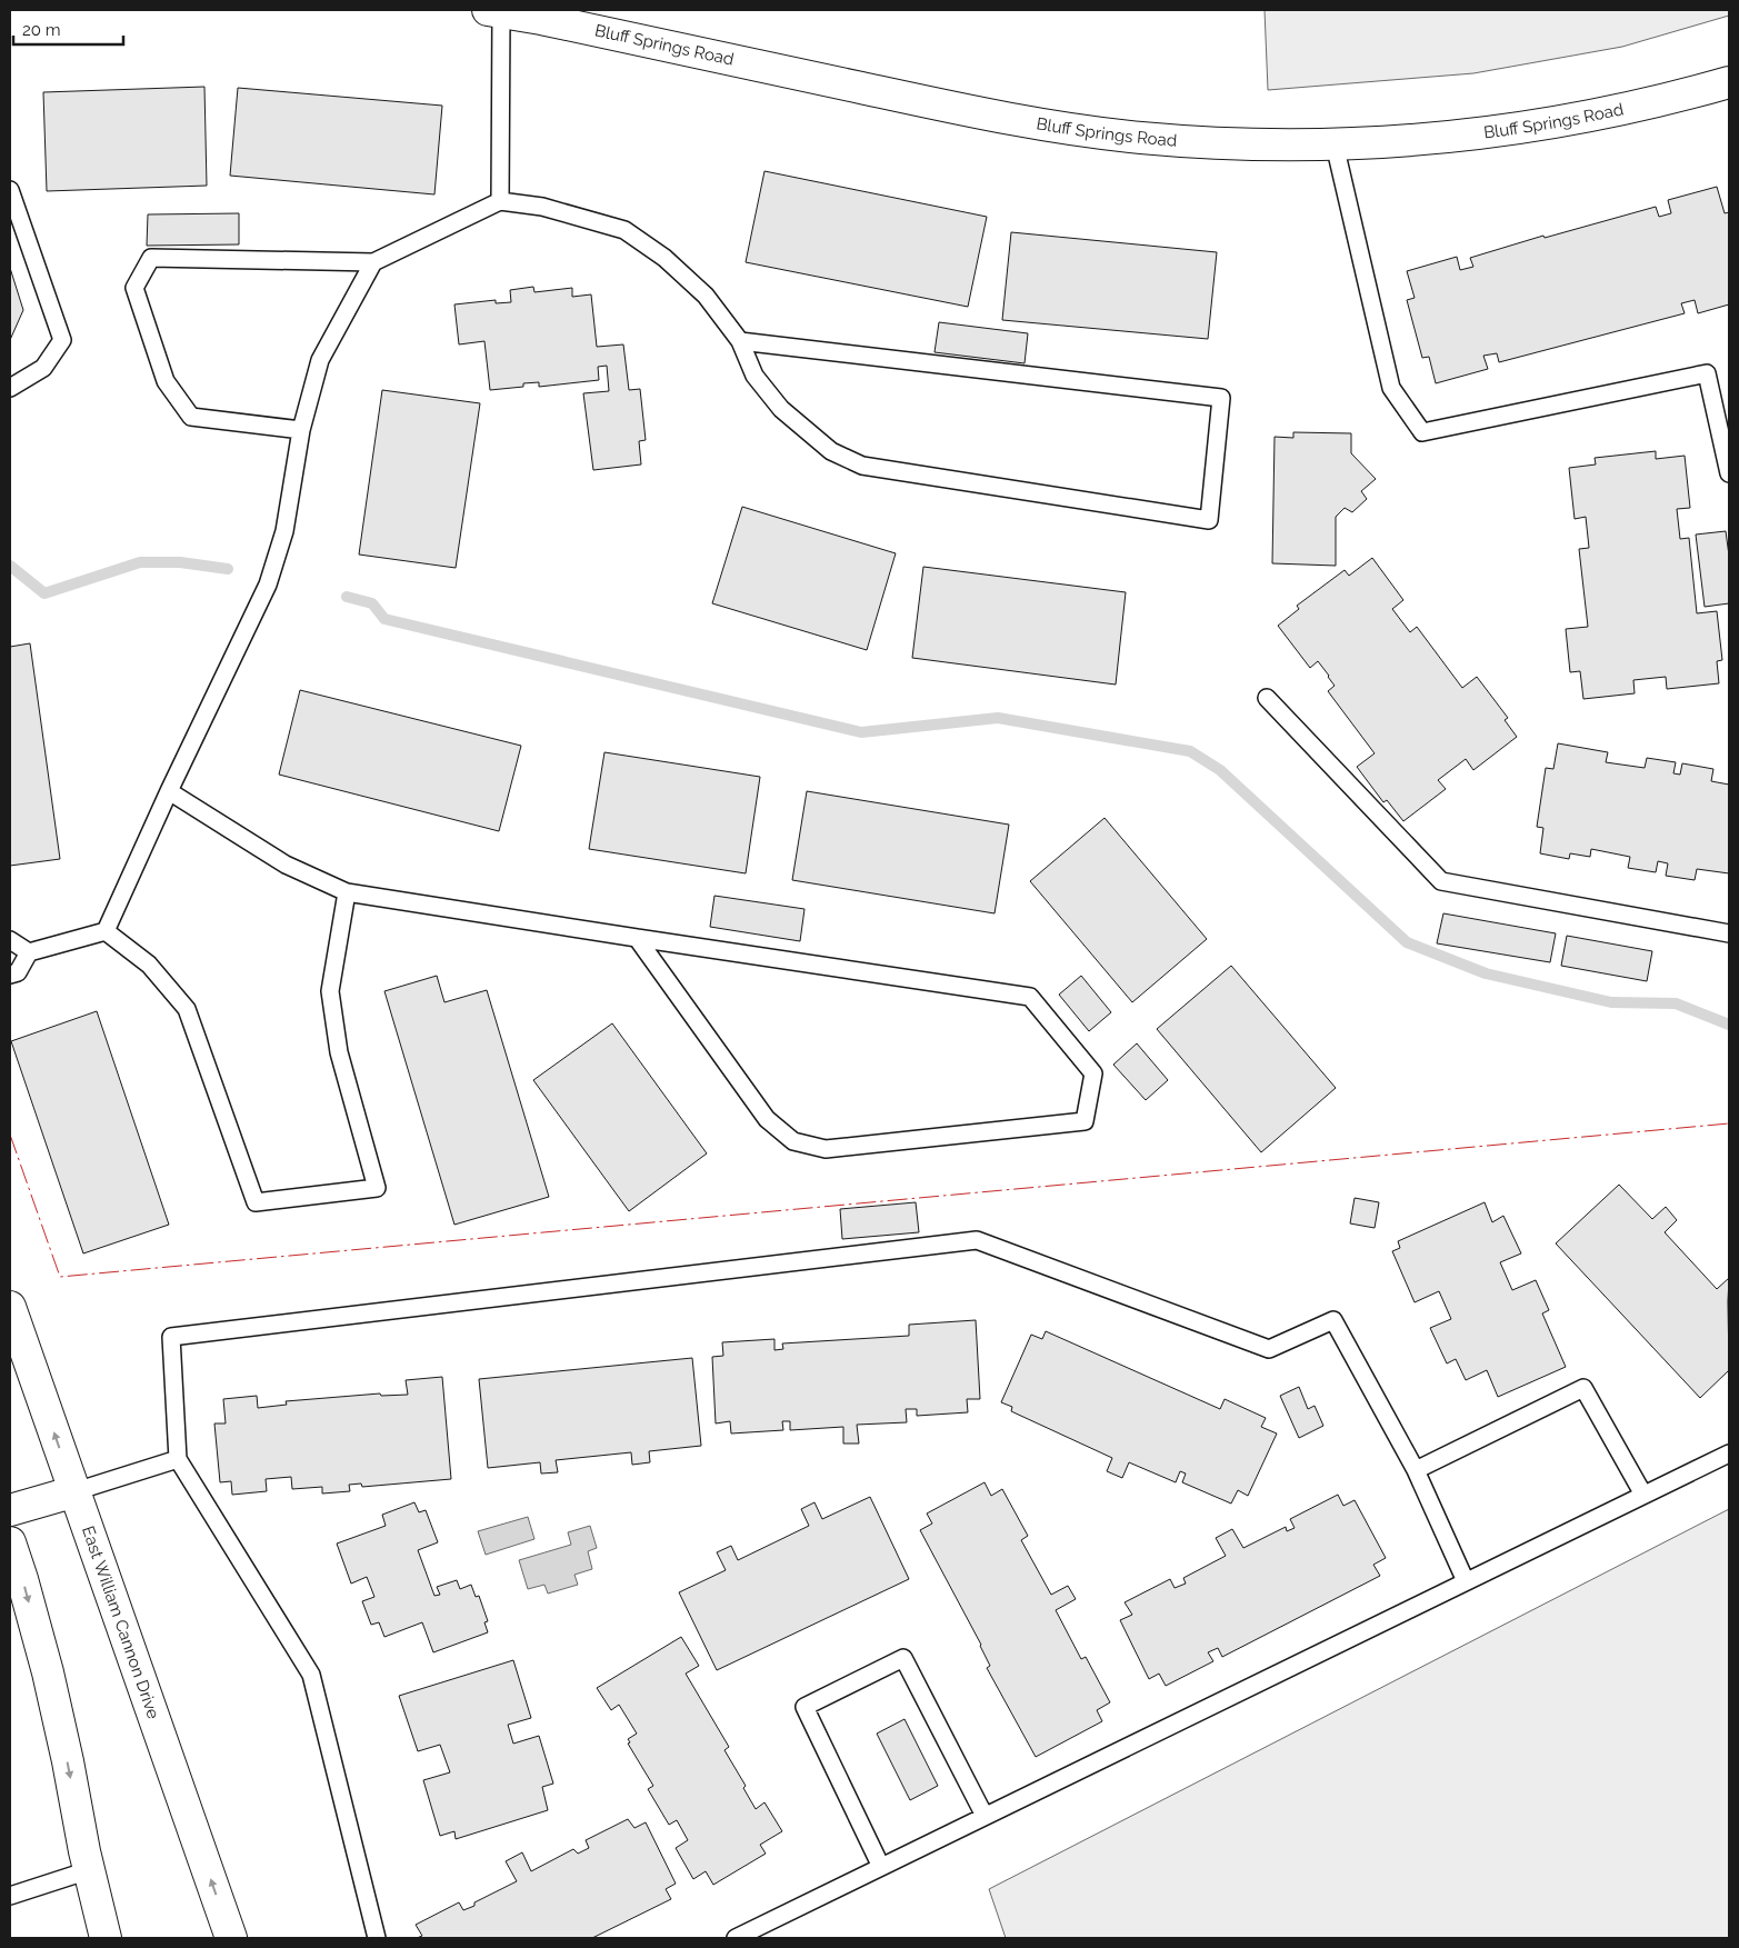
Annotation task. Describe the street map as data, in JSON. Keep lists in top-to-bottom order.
{
  "streets": {
    "street": ["Bluff Springs Road", "East William Cannon Drive"]
  },
  "scale_bar": "20 m"
}
